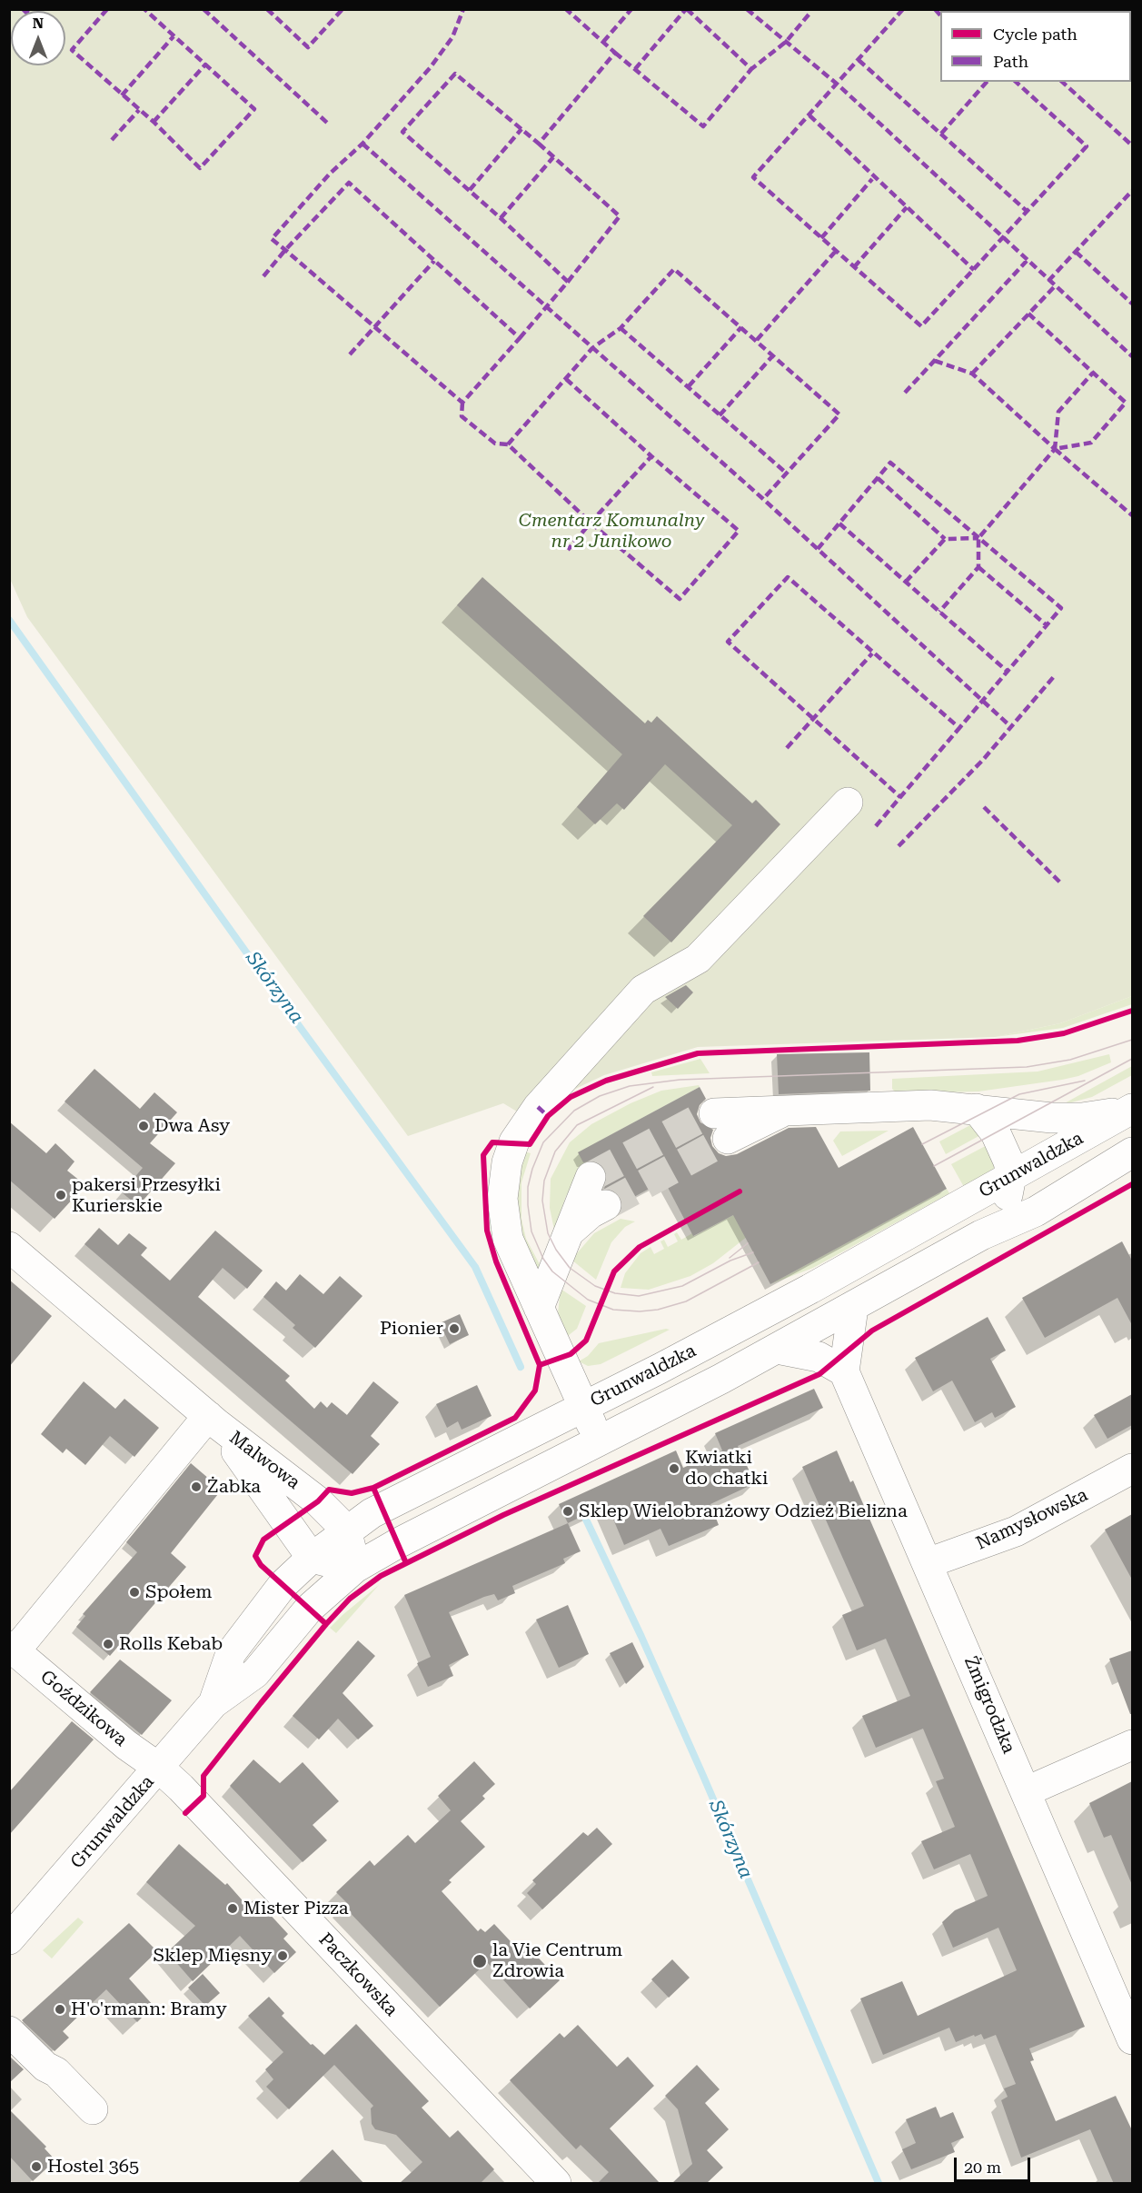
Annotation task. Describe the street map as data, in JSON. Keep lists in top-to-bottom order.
{
  "streets": {
    "street": [
      "Grunwaldzka",
      "Malwowa",
      "Namysłowska",
      "Żmigrodzka",
      "Goździkowa",
      "Paczkowska"
    ]
  },
  "crossings": [
    ["Grunwaldzka", "Malwowa"],
    ["Grunwaldzka", "Goździkowa"],
    ["Grunwaldzka", "Paczkowska"],
    ["Namysłowska", "Żmigrodzka"],
    ["Goździkowa", "Paczkowska"]
  ],
  "water": ["Skórzyna"],
  "parks": ["Cmentarz Komunalny nr 2 Junikowo"],
  "places": [
    "Dwa Asy",
    "pakersi Przesyłki Kurierskie",
    "Pionier",
    "Kwiatki do chatki",
    "Żabka",
    "Sklep Wielobranżowy Odzież Bielizna",
    "Społem",
    "Rolls Kebab",
    "Mister Pizza",
    "Sklep Mięsny",
    "la Vie Centrum Zdrowia",
    "H'o'rmann: Bramy",
    "Hostel 365"
  ],
  "legend": ["Cycle path", "Path"],
  "scale_bar": "20 m",
  "north": "top"
}
